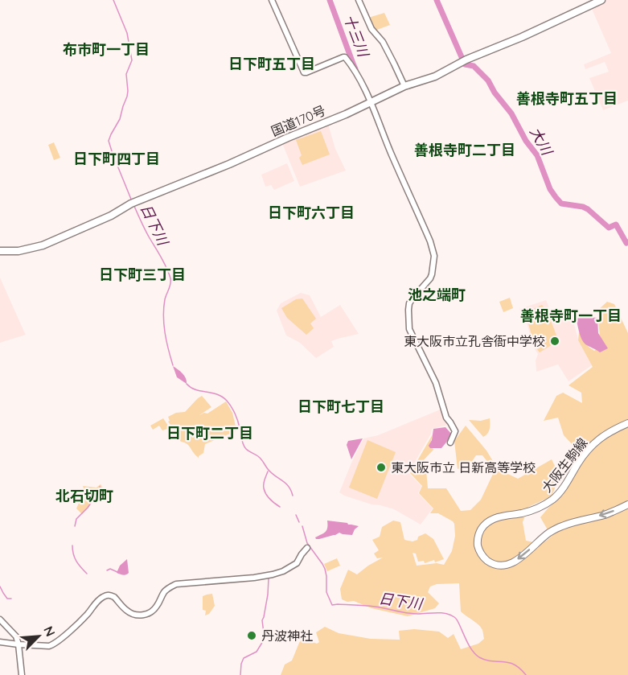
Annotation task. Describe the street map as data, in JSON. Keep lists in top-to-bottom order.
{
  "streets": {
    "highway": ["国道170号"],
    "main road": ["大阪生駒線"]
  },
  "districts": [
    "布市町一丁目",
    "日下町五丁目",
    "善根寺町五丁目",
    "善根寺町二丁目",
    "日下町四丁目",
    "日下町六丁目",
    "日下町三丁目",
    "池之端町",
    "善根寺町一丁目",
    "日下町七丁目",
    "日下町二丁目",
    "北石切町"
  ],
  "water": ["十三川", "大川", "日下川"],
  "places": ["東大阪市立孔舎衙中学校", "東大阪市立 日新高等学校", "丹波神社"],
  "north": "top right"
}
